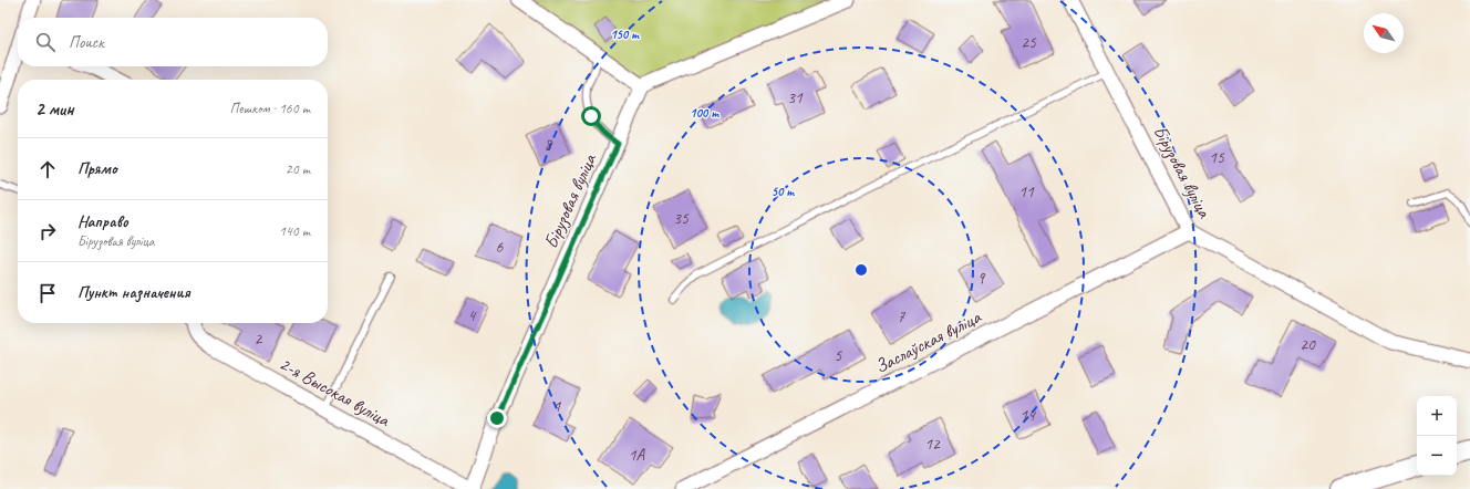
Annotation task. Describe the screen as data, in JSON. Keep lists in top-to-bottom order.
{
  "streets": {
    "street": ["Бірузовая вуліца", "Заслаўская вуліца", "2-я Высокая вуліца"]
  },
  "crossings": [
    ["Бірузовая вуліца", "Заслаўская вуліца"],
    ["Бірузовая вуліца", "2-я Высокая вуліца"]
  ],
  "house_numbers": [
    "25",
    "31",
    "8",
    "15",
    "11",
    "35",
    "6",
    "9",
    "4",
    "7",
    "2",
    "20",
    "5",
    "1",
    "14",
    "12",
    "1А"
  ],
  "north": "top left",
  "page": {
    "search": "Поиск",
    "heading": ["2 мин", "Пешком · 160 m"],
    "list": [
      ["Прямо", "20 m"],
      ["Направо", "Бірузовая вуліца", "140 m"],
      "Пункт назначения"
    ],
    "map_buttons": ["+", "−"]
  },
  "rings": ["150 m", "100 m", "50 m"]
}
